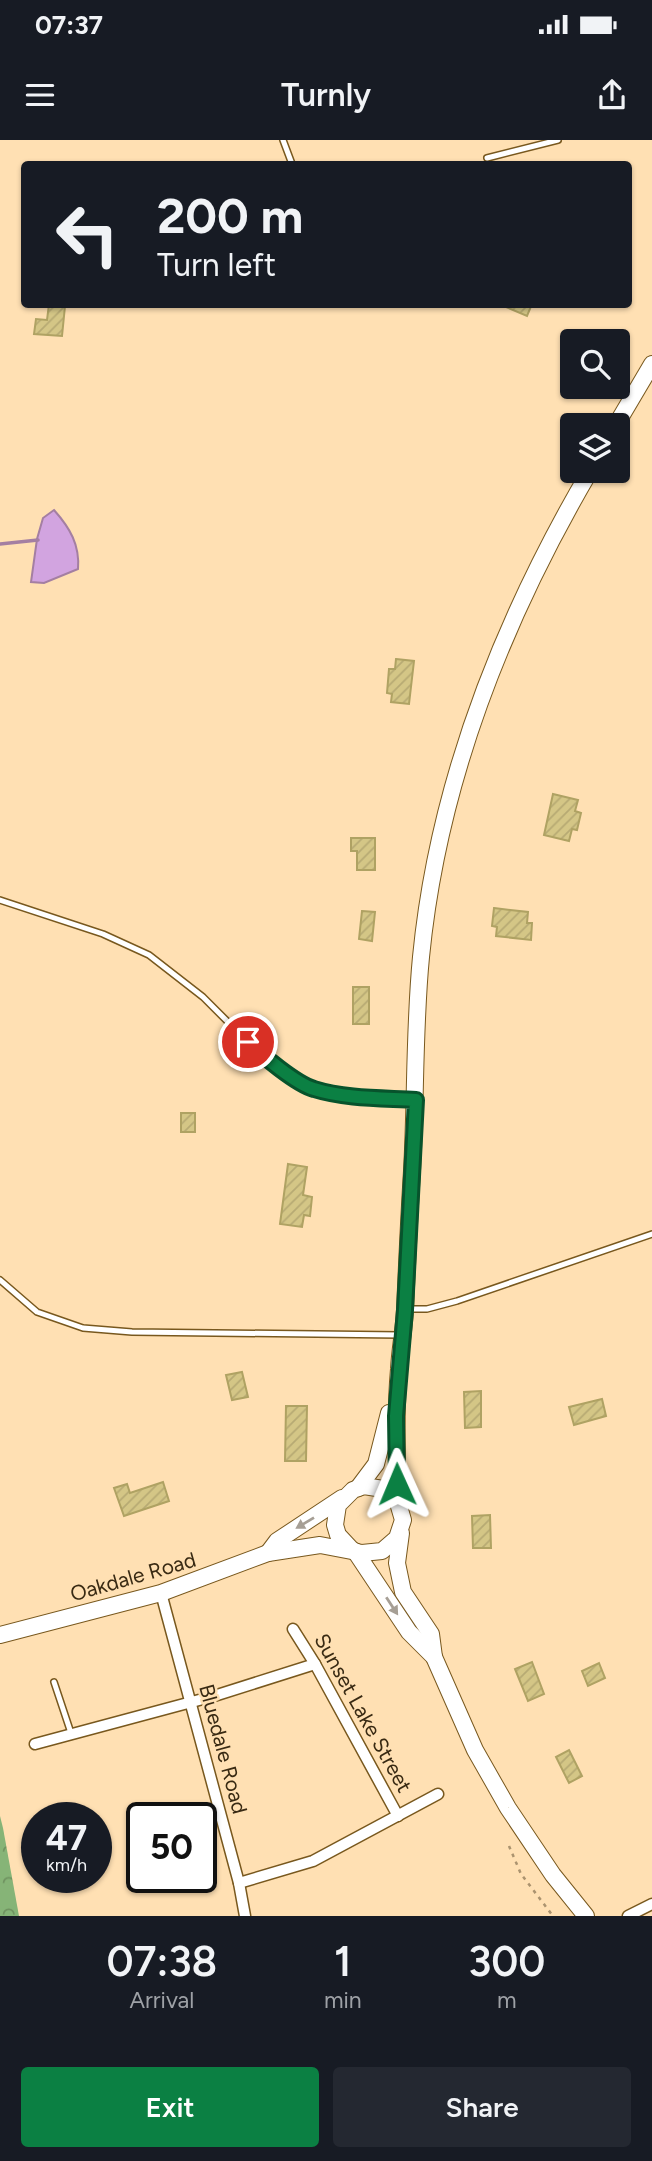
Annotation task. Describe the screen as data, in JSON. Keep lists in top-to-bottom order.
{
  "streets": {
    "main road": ["Oakdale Road"],
    "street": ["Sunset Lake Street", "Bluedale Road"]
  },
  "crossings": [
    ["Oakdale Road", "Bluedale Road"]
  ],
  "page": {
    "status": "07:37",
    "header": "Turnly",
    "turn": ["200 m", "Turn left"],
    "speed": "47 km/h",
    "limit": "50",
    "eta": [
      "07:38",
      "Arrival",
      "1",
      "min",
      "300",
      "m"
    ],
    "buttons": ["Exit", "Share"]
  }
}
